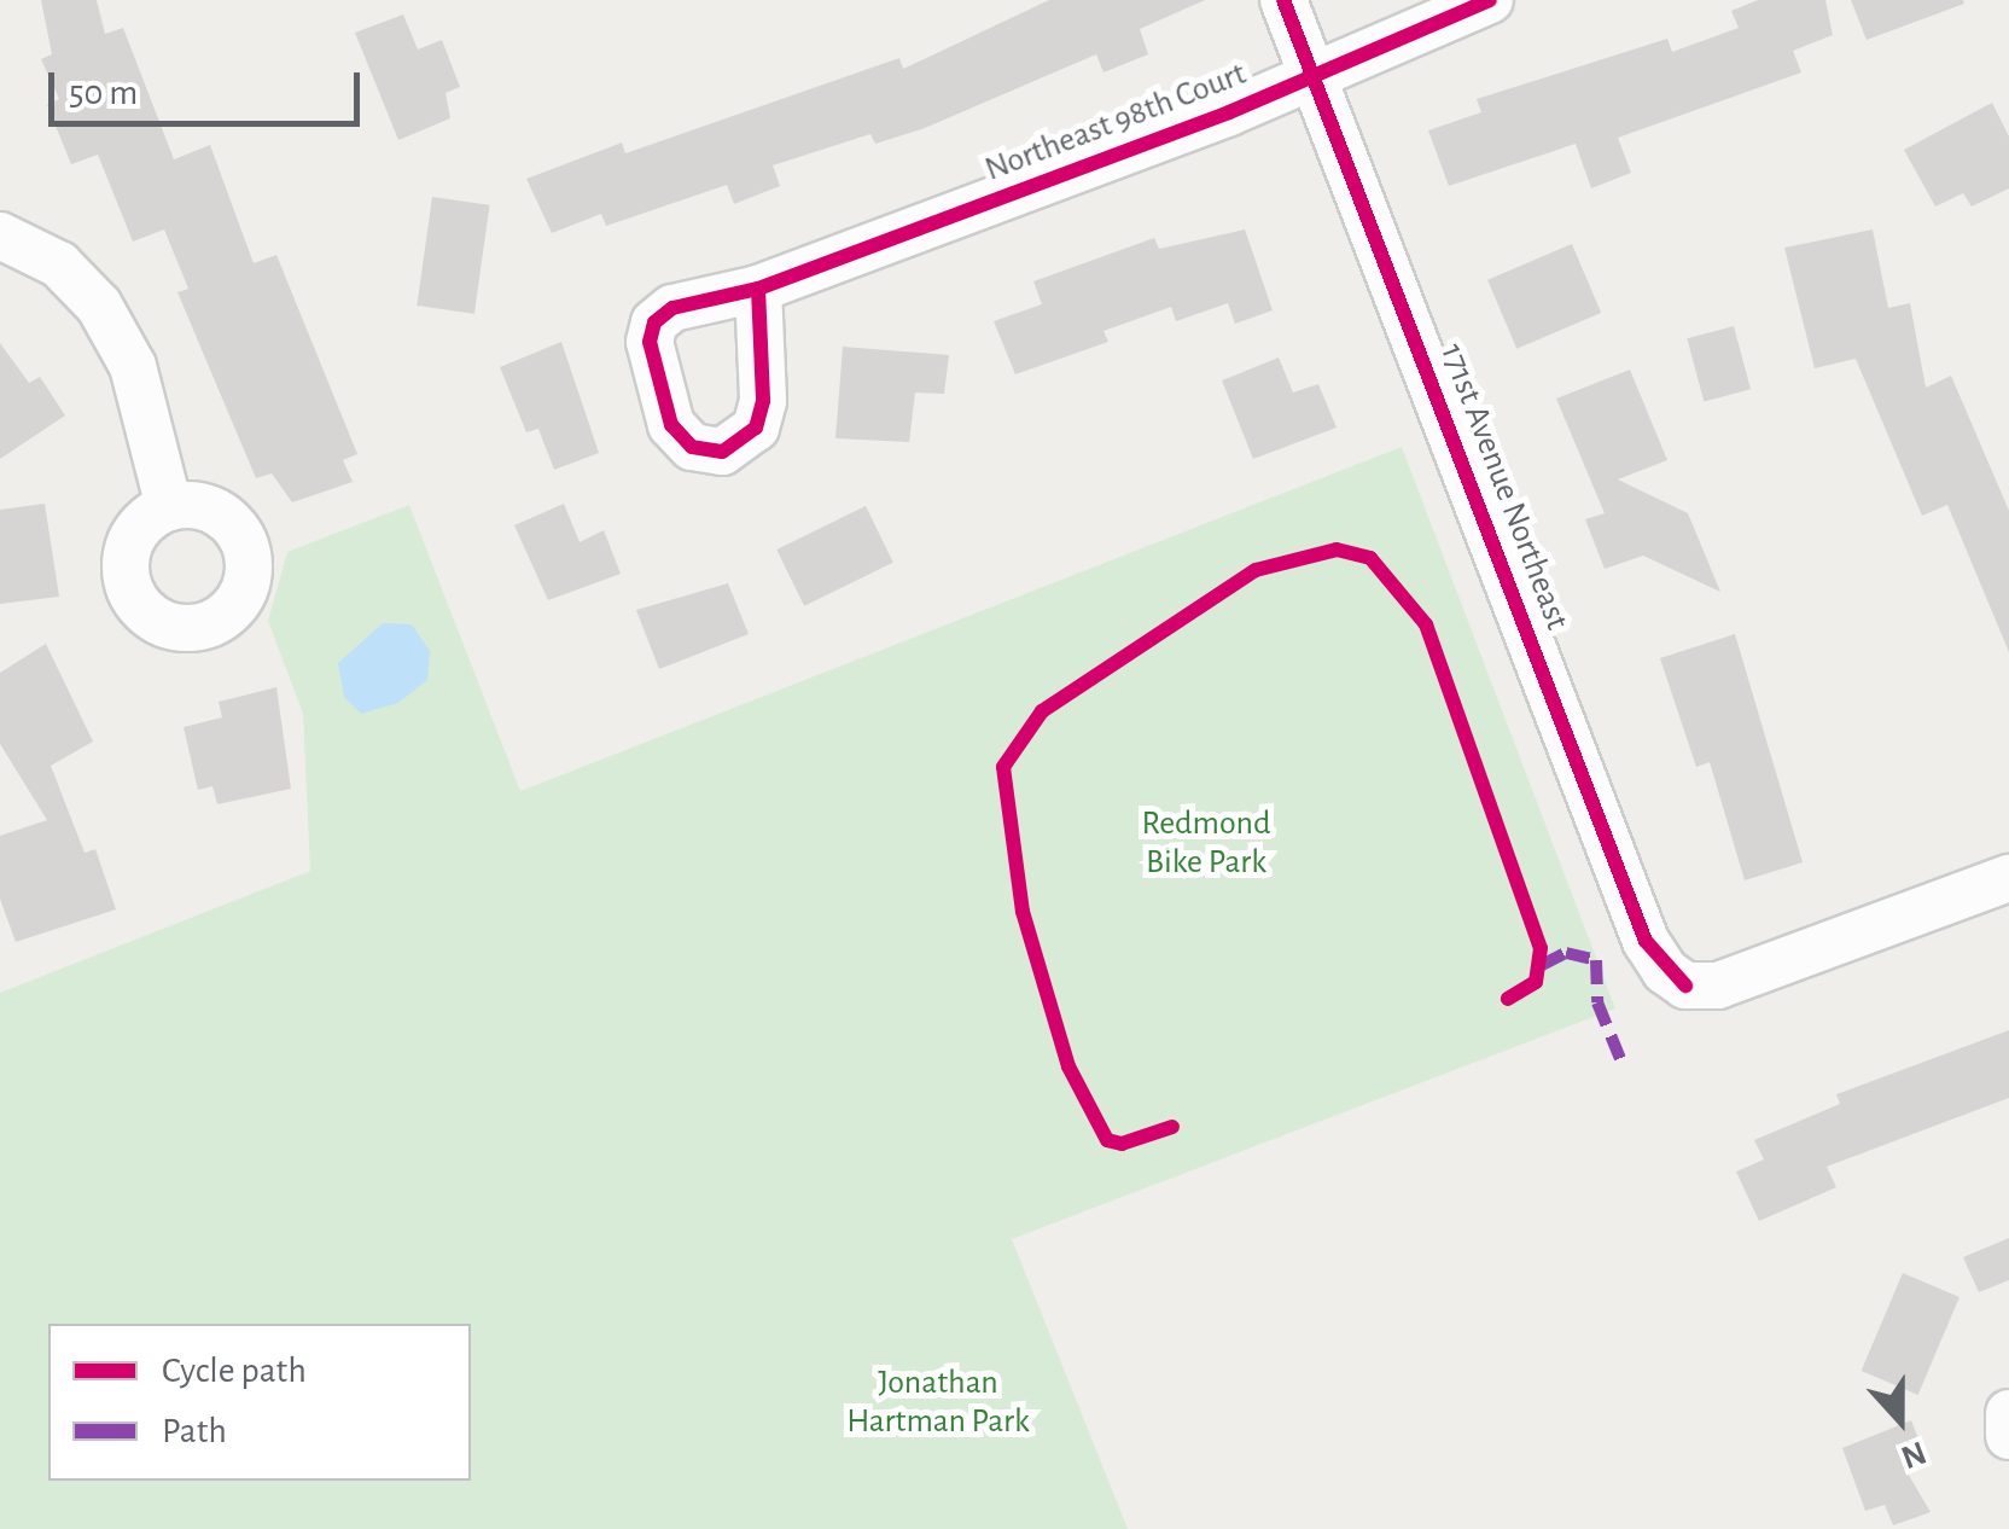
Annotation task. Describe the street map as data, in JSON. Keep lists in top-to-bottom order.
{
  "streets": {
    "street": ["Northeast 98th Court", "171st Avenue Northeast"]
  },
  "crossings": [
    ["Northeast 98th Court", "171st Avenue Northeast"]
  ],
  "parks": ["Redmond Bike Park", "Jonathan Hartman Park"],
  "legend": ["Cycle path", "Path"],
  "scale_bar": "50 m",
  "north": "bottom"
}
